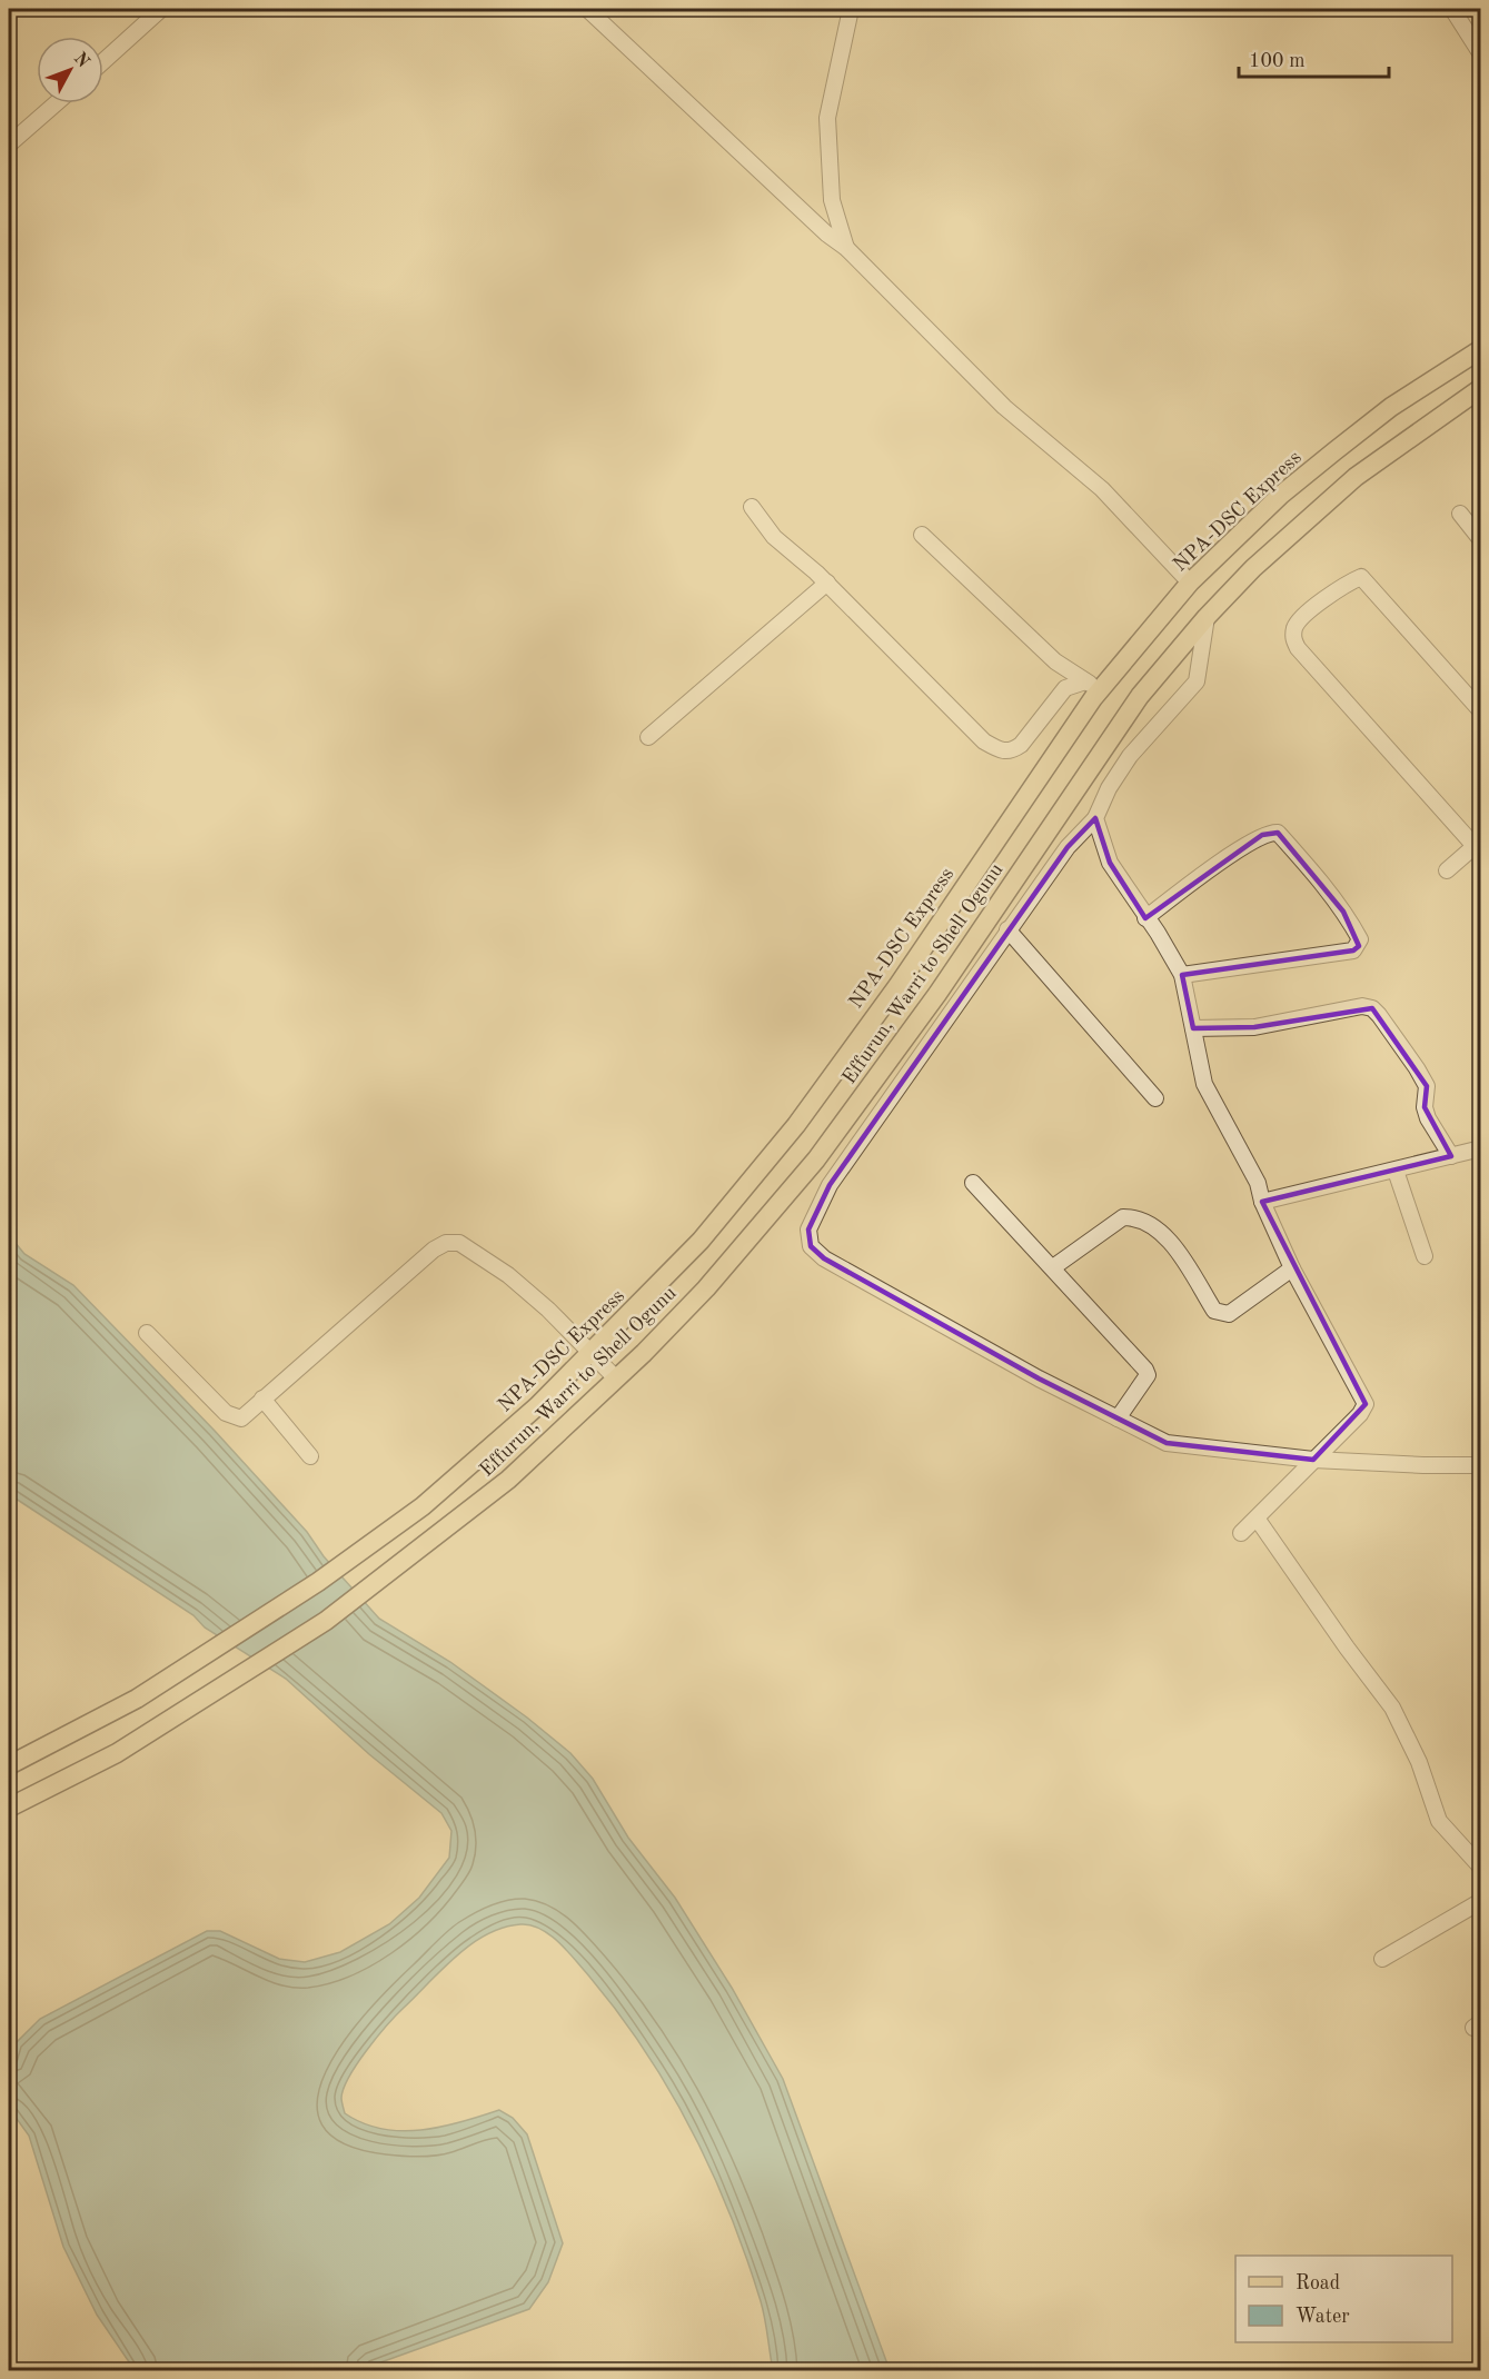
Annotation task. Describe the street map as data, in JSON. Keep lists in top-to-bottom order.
{
  "streets": {
    "main road": ["NPA-DSC Express", "Effurun, Warri to Shell Ogunu"]
  },
  "legend": ["Road", "Water"],
  "scale_bar": "100 m",
  "north": "top right"
}
